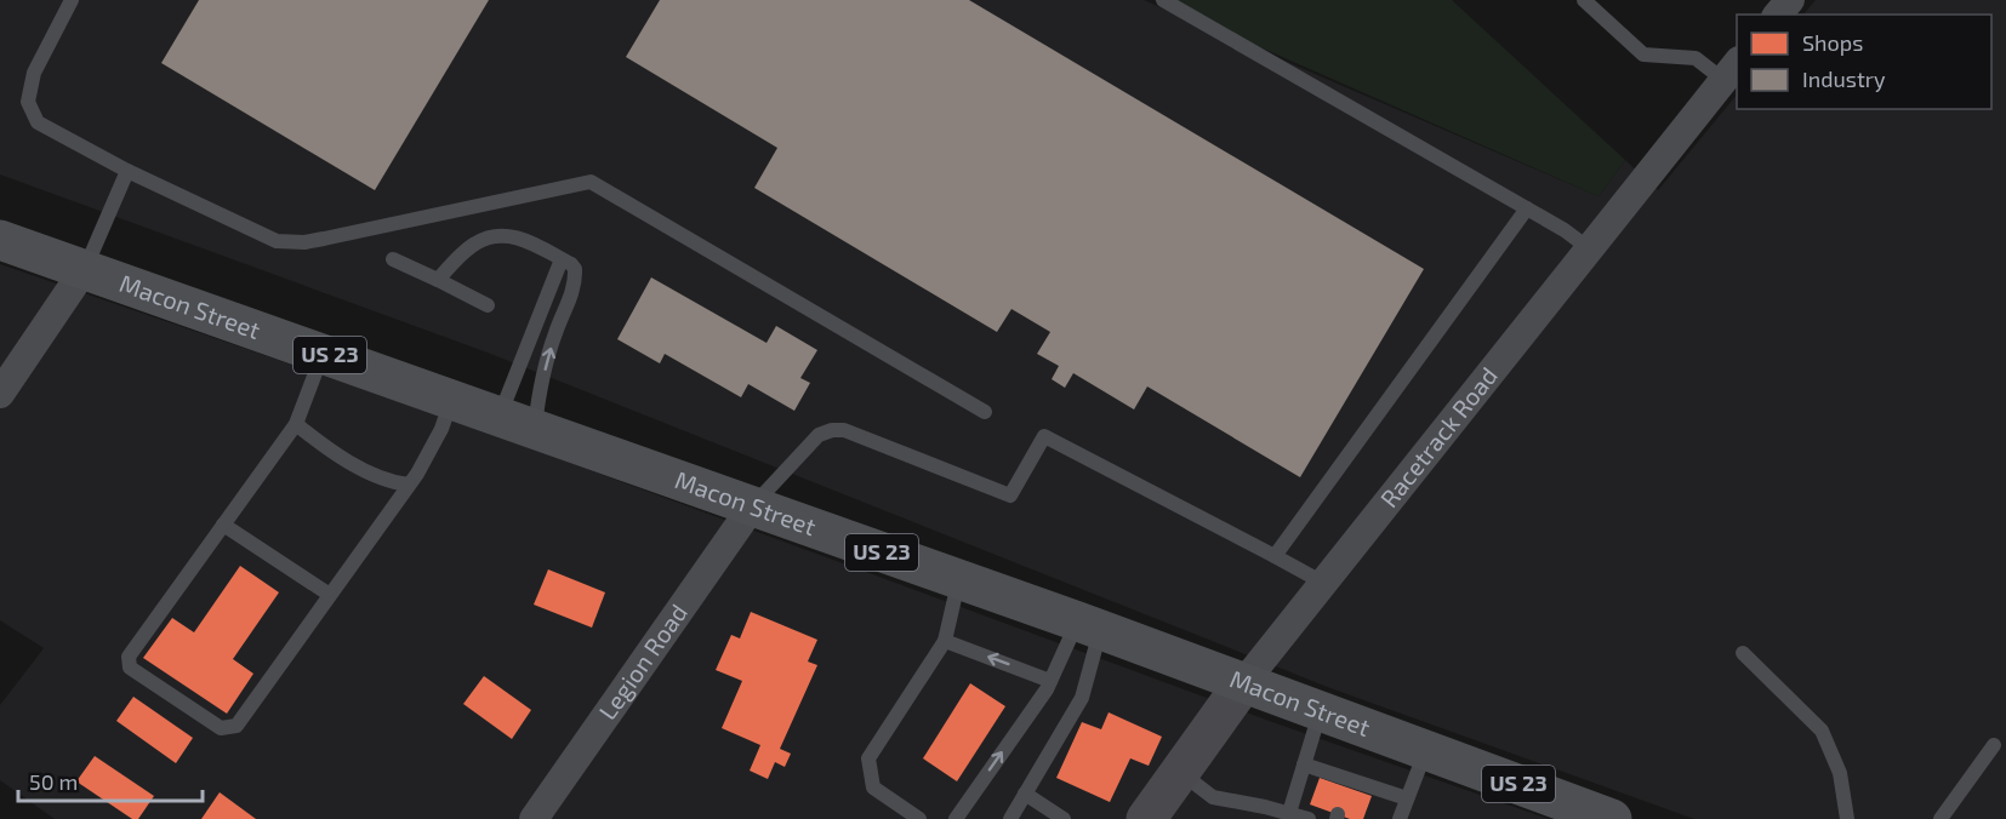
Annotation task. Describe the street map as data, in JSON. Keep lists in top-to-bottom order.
{
  "streets": {
    "main road": ["Macon Street", "US 23"],
    "street": ["Racetrack Road", "Legion Road"]
  },
  "crossings": [
    ["Macon Street", "Racetrack Road"],
    ["Macon Street", "Legion Road"]
  ],
  "legend": ["Shops", "Industry"],
  "scale_bar": "50 m"
}
